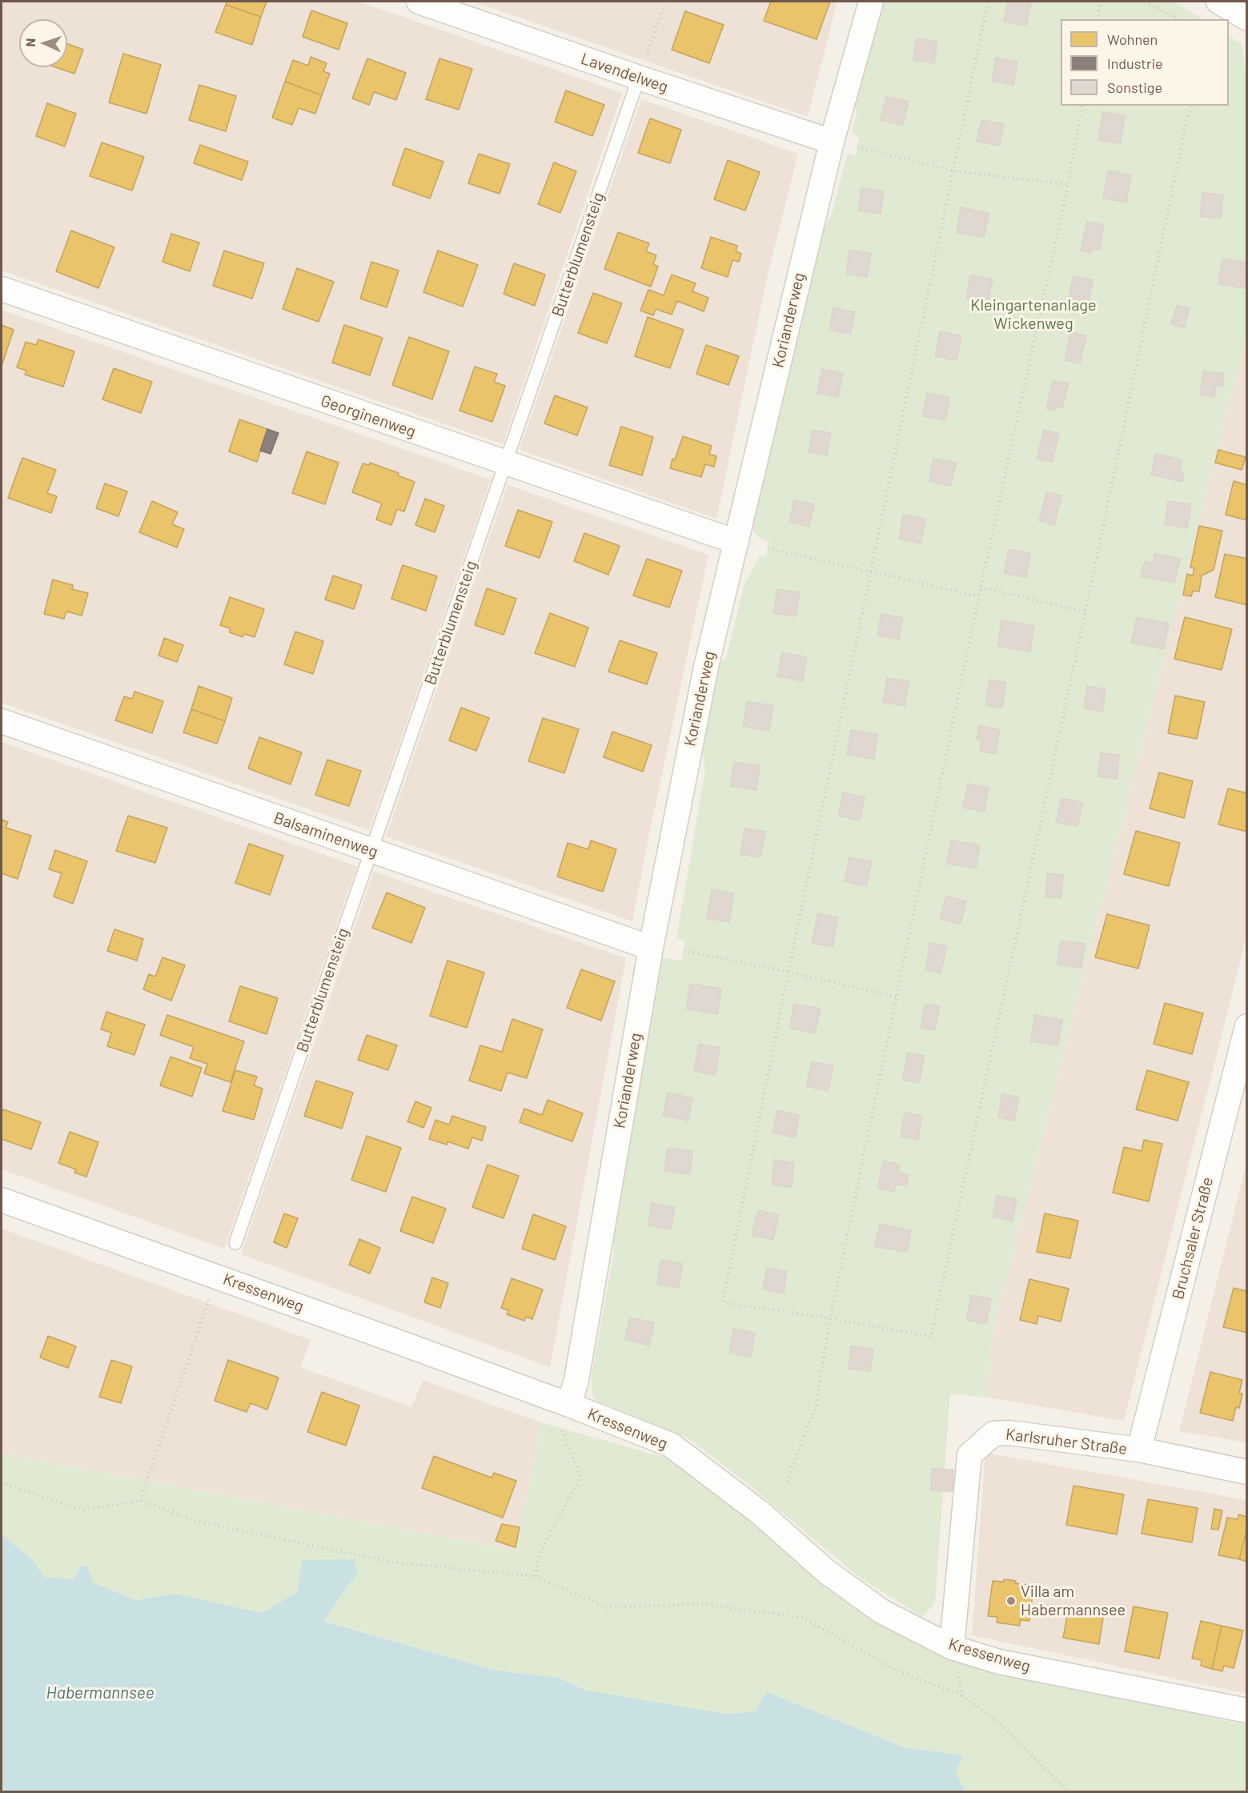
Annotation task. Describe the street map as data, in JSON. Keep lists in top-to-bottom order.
{
  "streets": {
    "street": [
      "Lavendelweg",
      "Korianderweg",
      "Georginenweg",
      "Balsaminenweg",
      "Bruchsaler Straße",
      "Kressenweg",
      "Karlsruher Straße"
    ],
    "lane": ["Butterblumensteig"]
  },
  "crossings": [
    ["Lavendelweg", "Butterblumensteig"],
    ["Lavendelweg", "Korianderweg"],
    ["Butterblumensteig", "Georginenweg"],
    ["Butterblumensteig", "Balsaminenweg"],
    ["Korianderweg", "Georginenweg"],
    ["Korianderweg", "Balsaminenweg"],
    ["Korianderweg", "Kressenweg"],
    ["Bruchsaler Straße", "Karlsruher Straße"],
    ["Kressenweg", "Karlsruher Straße"]
  ],
  "water": ["Habermannsee"],
  "parks": ["Kleingartenanlage Wickenweg"],
  "places": ["Villa am Habermannsee"],
  "legend": ["Wohnen", "Industrie", "Sonstige"],
  "north": "left"
}
